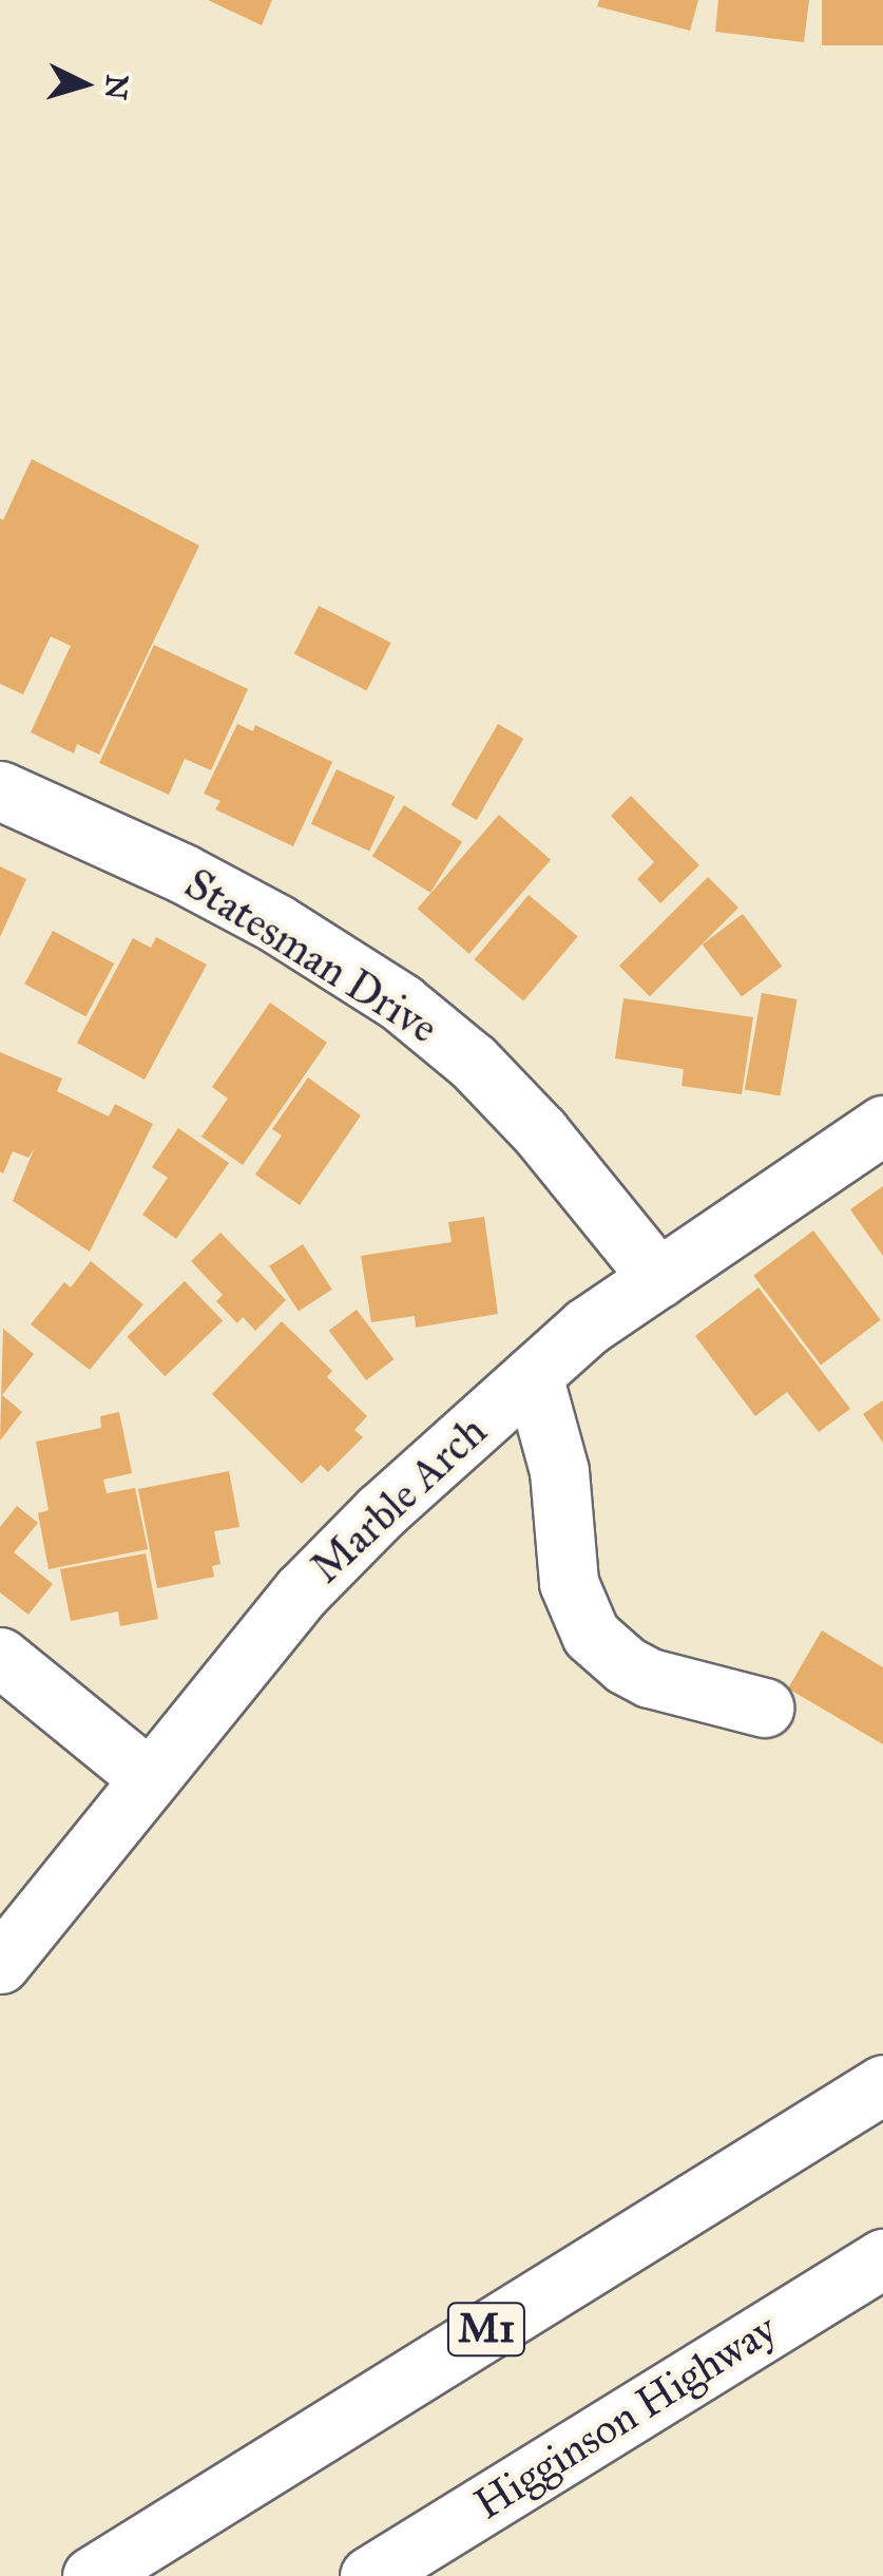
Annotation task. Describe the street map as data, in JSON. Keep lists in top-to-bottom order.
{
  "streets": {
    "main road": [
      "Statesman Drive",
      "Marble Arch",
      "M1",
      "Higginson Highway"
    ]
  },
  "crossings": [
    ["Statesman Drive", "Marble Arch"]
  ],
  "north": "right"
}
